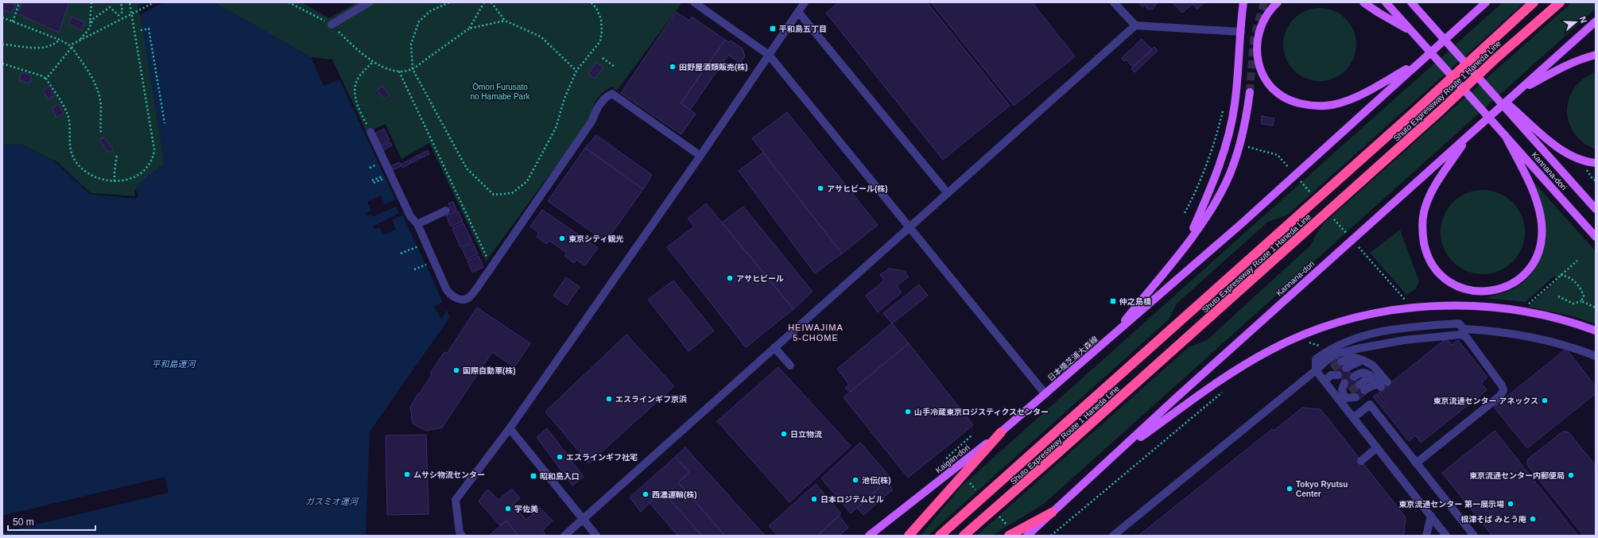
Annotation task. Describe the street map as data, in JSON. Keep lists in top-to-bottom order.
{
  "streets": {
    "highway": ["Shuto Expressway Route 1 Haneda Line"],
    "main road": ["Kannana-dori", "日本橋芝浦大森線", "Kaigan-dori"]
  },
  "crossings": [
    ["日本橋芝浦大森線", "Kaigan-dori"]
  ],
  "districts": ["HEIWAJIMA 5-CHOME"],
  "water": ["平和島運河", "ガスミオ運河"],
  "parks": ["Ōmori Furusato no Hamabe Park"],
  "places": {
    "transit": ["平和島五丁目", "仲之島橋", "昭和島入口"],
    "other": [
      "田野屋酒類販売(株)",
      "アサヒビール(株)",
      "東京シティ観光",
      "アサヒビール",
      "国際自動車(株)",
      "エスラインギフ京浜",
      "東京流通センター アネックス",
      "山手冷蔵東京ロジスティクスセンター",
      "日立物流",
      "エスラインギフ社宅",
      "ムサシ物流センター",
      "東京流通センター内郵便局",
      "池伝(株)",
      "Tokyo Ryutsu Center",
      "西濃運輸(株)",
      "日本ロジテムビル",
      "東京流通センター 第一展示場",
      "宇佐美",
      "根津そば みとう庵"
    ]
  },
  "scale_bar": "50 m",
  "north": "right"
}
